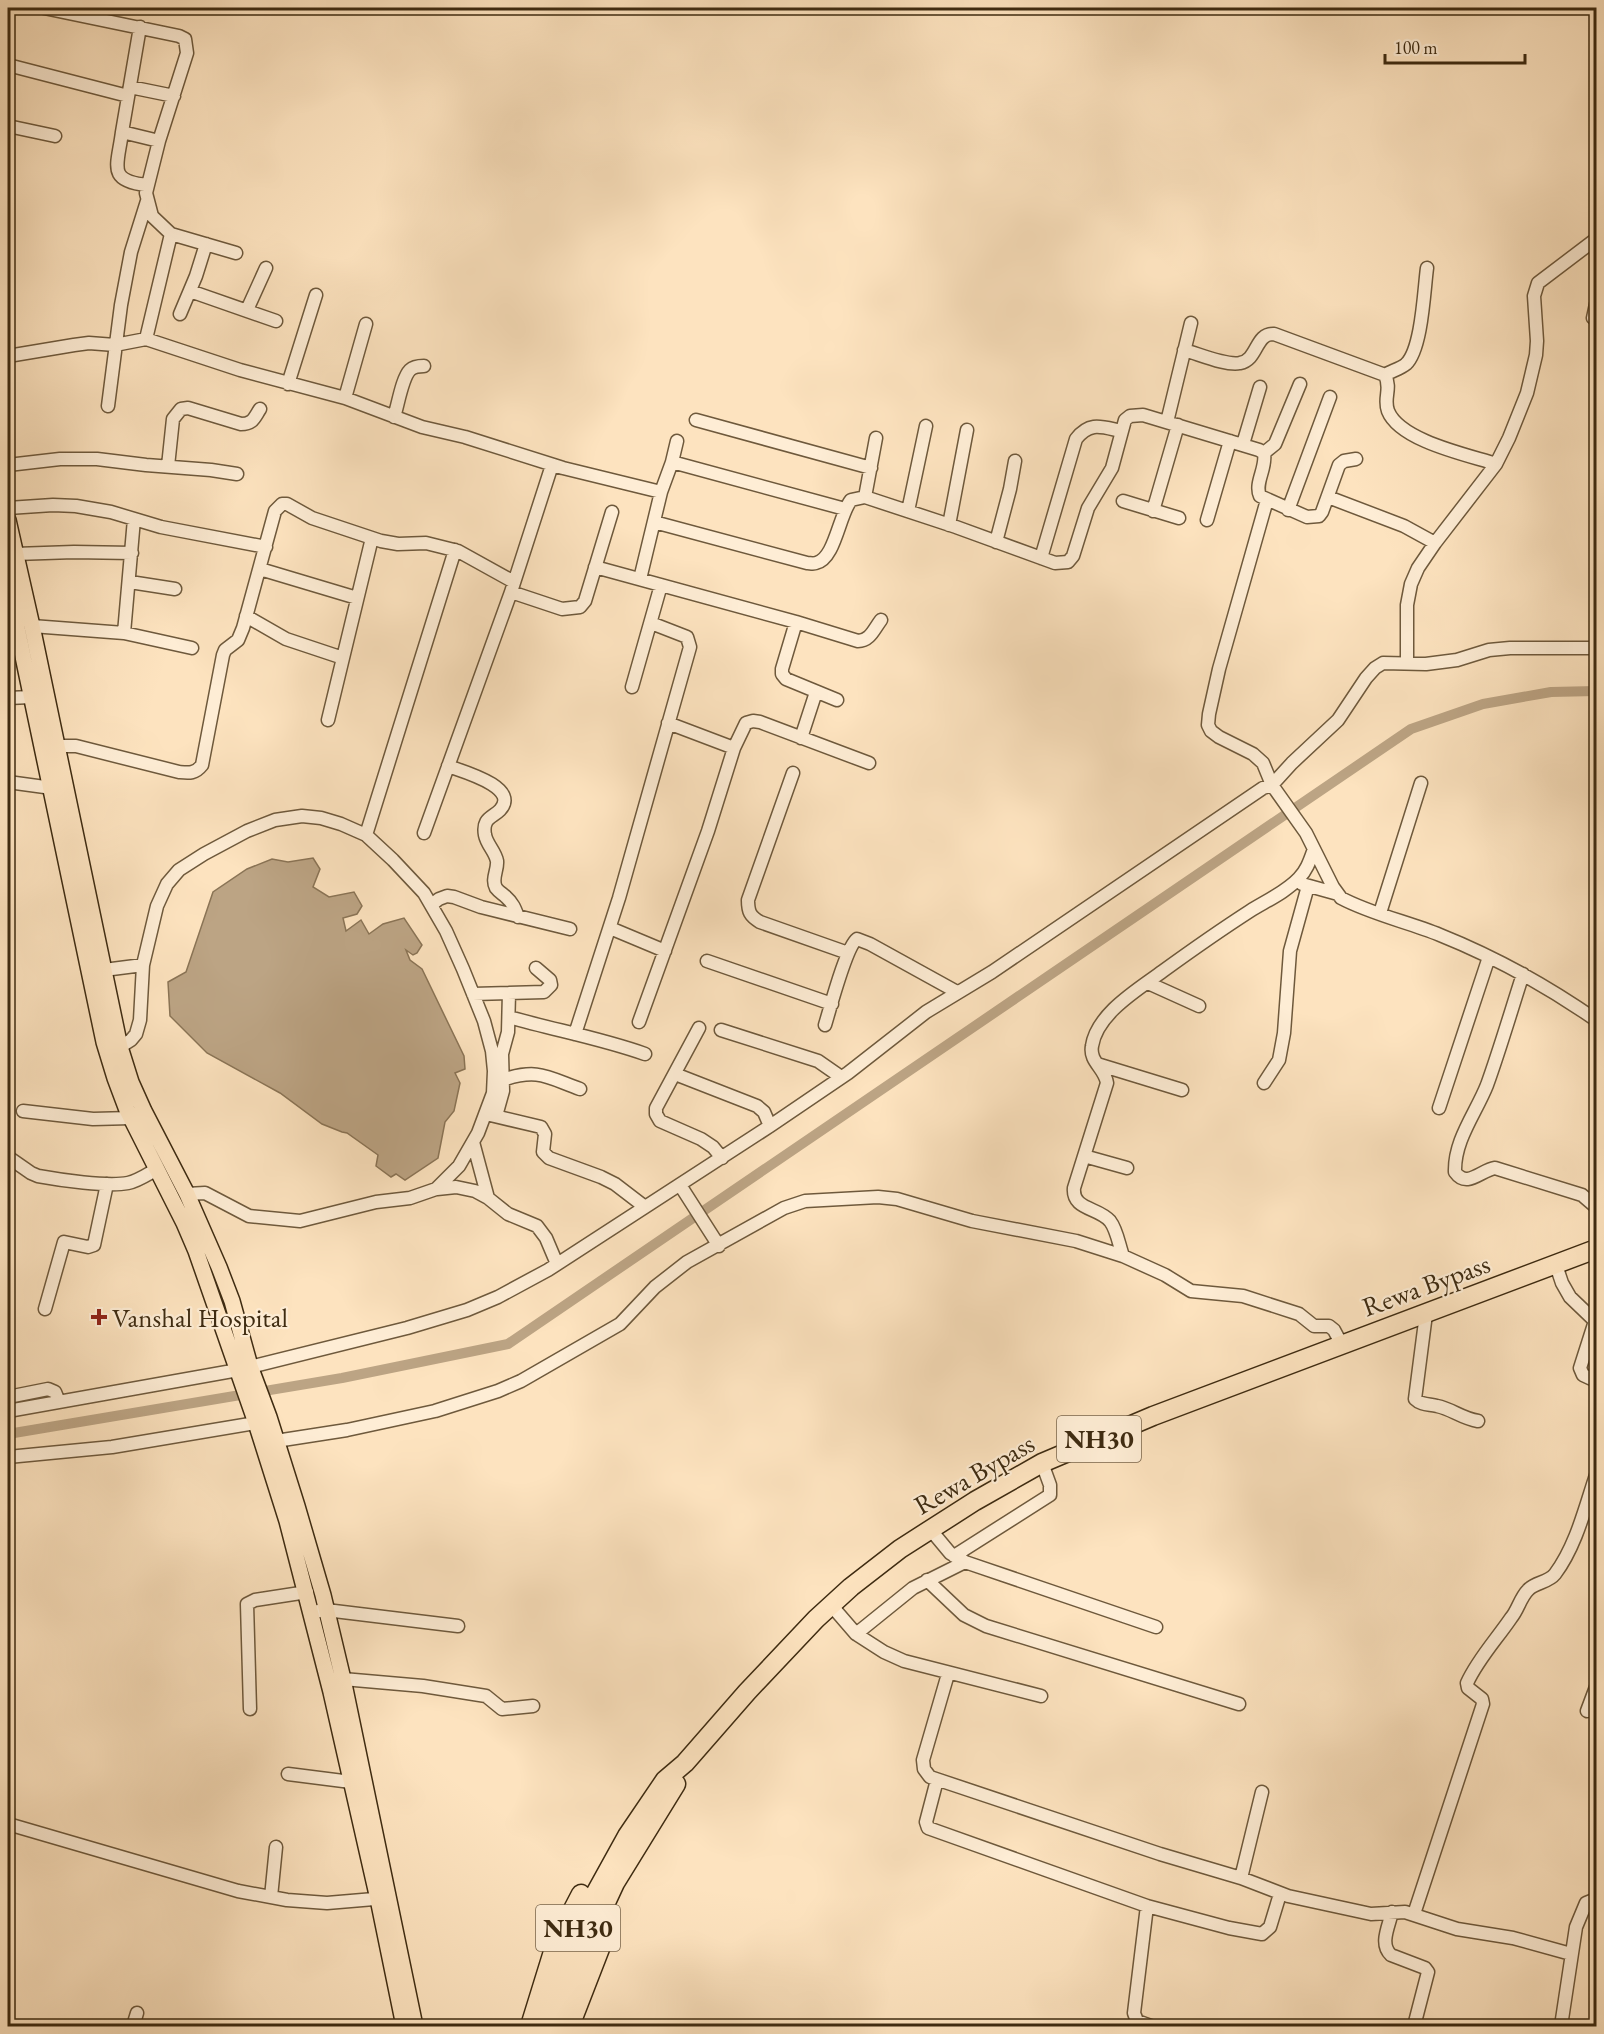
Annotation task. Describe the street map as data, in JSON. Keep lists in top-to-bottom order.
{
  "streets": {
    "highway": ["Rewa Bypass", "NH30"]
  },
  "places": {
    "health": ["Vanshal Hospital"]
  },
  "scale_bar": "100 m"
}
